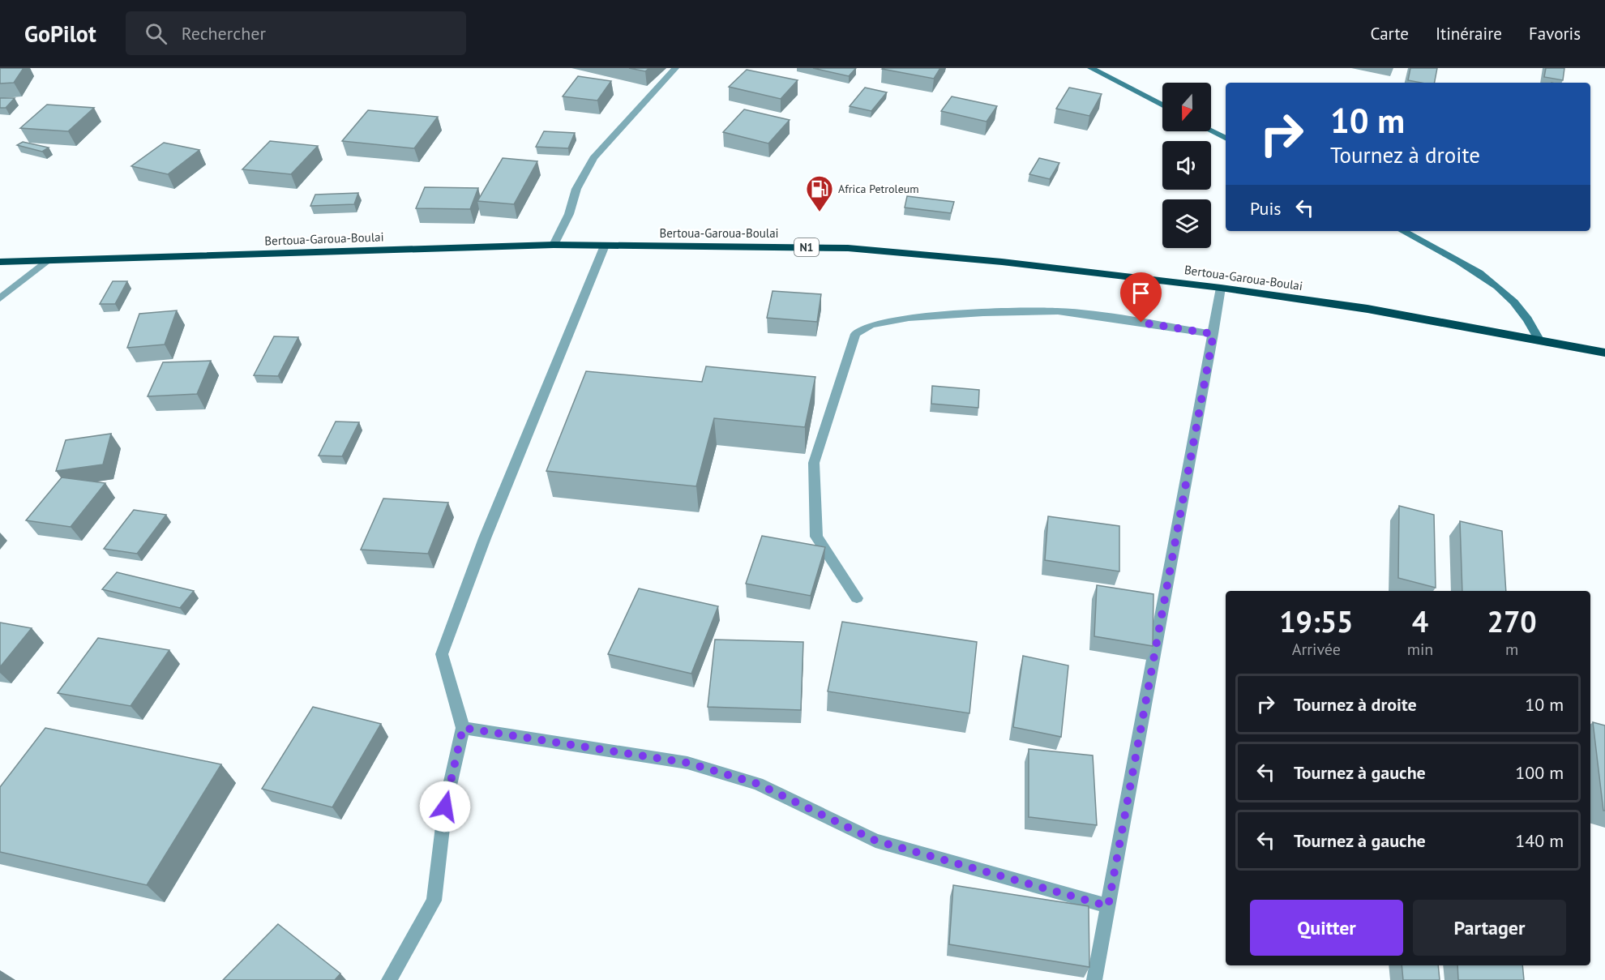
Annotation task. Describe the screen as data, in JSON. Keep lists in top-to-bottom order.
{
  "streets": {
    "highway": ["Bertoua-Garoua-Boulai", "N1"]
  },
  "places": {
    "fuel station": ["Africa Petroleum"]
  },
  "north": "bottom",
  "page": {
    "header": "GoPilot",
    "search": "Rechercher",
    "nav": ["Carte", "Itinéraire", "Favoris"],
    "turn": ["10 m", "Tournez à droite"],
    "then": "Puis",
    "eta": [
      "19:55",
      "Arrivée",
      "4",
      "min",
      "270",
      "m"
    ],
    "list": [
      {
        "name": "Tournez à droite",
        "value": "10 m"
      },
      {
        "name": "Tournez à gauche",
        "value": "100 m"
      },
      {
        "name": "Tournez à gauche",
        "value": "140 m"
      }
    ],
    "buttons": ["Quitter", "Partager"]
  }
}
